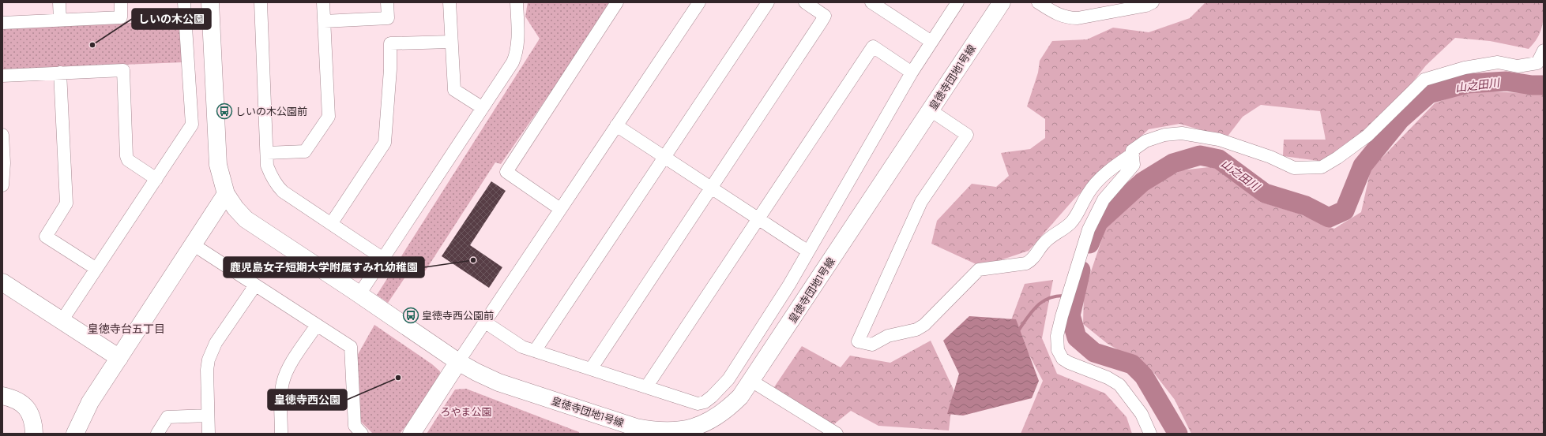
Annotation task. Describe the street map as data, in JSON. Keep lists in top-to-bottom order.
{
  "streets": {
    "street": ["皇徳寺団地1号線"]
  },
  "districts": ["皇徳寺台五丁目"],
  "water": ["山之田川"],
  "parks": ["ろやま公園"],
  "places": {
    "other": ["しいの木公園", "鹿児島女子短期大学附属すみれ幼稚園", "皇徳寺西公園"],
    "bus stop": ["しいの木公園前", "皇徳寺西公園前"]
  }
}
